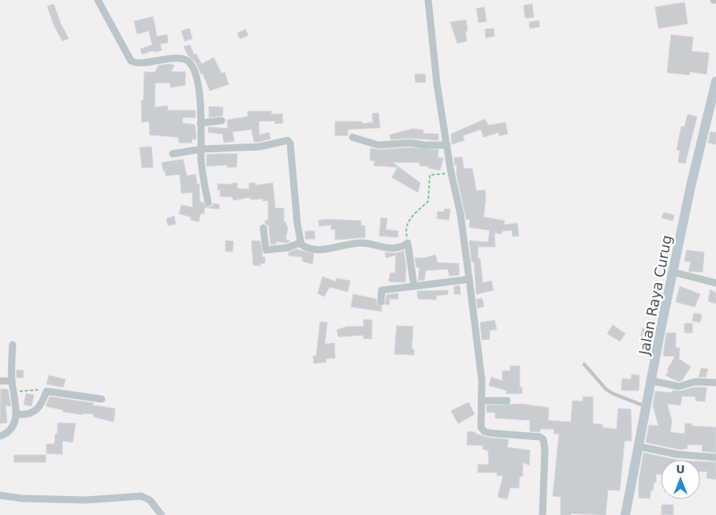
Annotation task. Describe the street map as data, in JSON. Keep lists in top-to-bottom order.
{
  "streets": {
    "street": ["Jalan Raya Curug"]
  },
  "north": "top"
}
